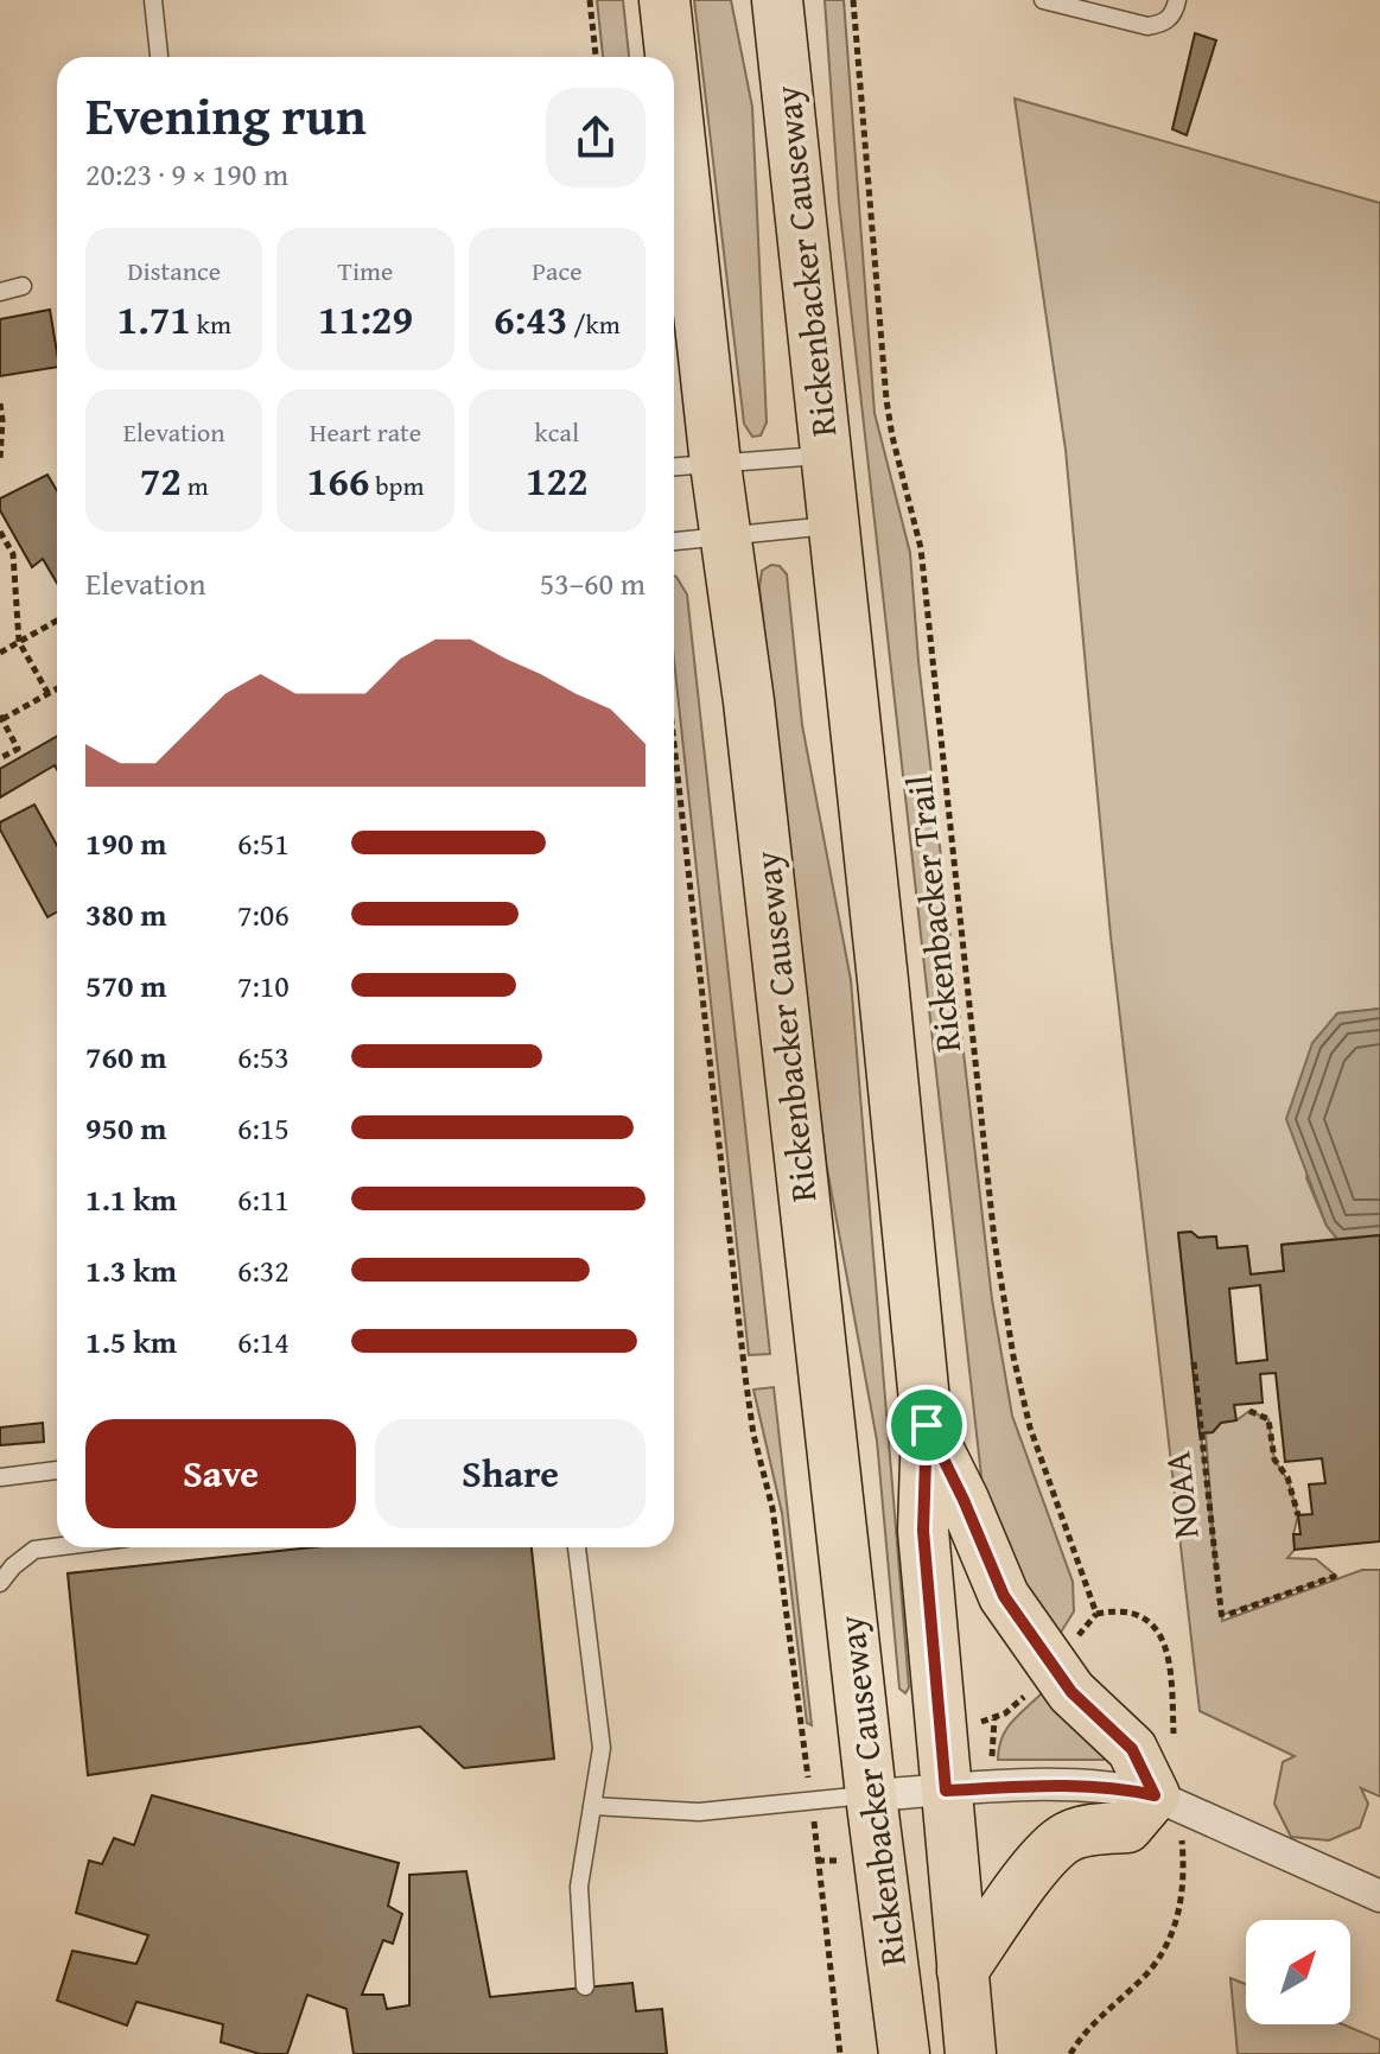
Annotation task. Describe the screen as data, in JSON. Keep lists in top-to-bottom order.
{
  "streets": {
    "main road": ["Rickenbacker Causeway"],
    "path": ["Rickenbacker Trail", "NOAA"]
  },
  "north": "top right",
  "page": {
    "heading": ["Evening run", "20:23 · 9 × 190 m"],
    "stats": [
      ["Distance", "1.71 km"],
      ["Time", "11:29"],
      ["Pace", "6:43 /km"],
      ["Elevation", "72 m"],
      ["Heart rate", "166 bpm"],
      ["kcal", "122"]
    ],
    "chart": ["Elevation", "53–60 m"],
    "list": [
      {
        "name": "190 m",
        "note": "6:51"
      },
      {
        "name": "380 m",
        "note": "7:06"
      },
      {
        "name": "570 m",
        "note": "7:10"
      },
      {
        "name": "760 m",
        "note": "6:53"
      },
      {
        "name": "950 m",
        "note": "6:15"
      },
      {
        "name": "1.1 km",
        "note": "6:11"
      },
      {
        "name": "1.3 km",
        "note": "6:32"
      },
      {
        "name": "1.5 km",
        "note": "6:14"
      }
    ],
    "buttons": ["Save", "Share"]
  }
}
